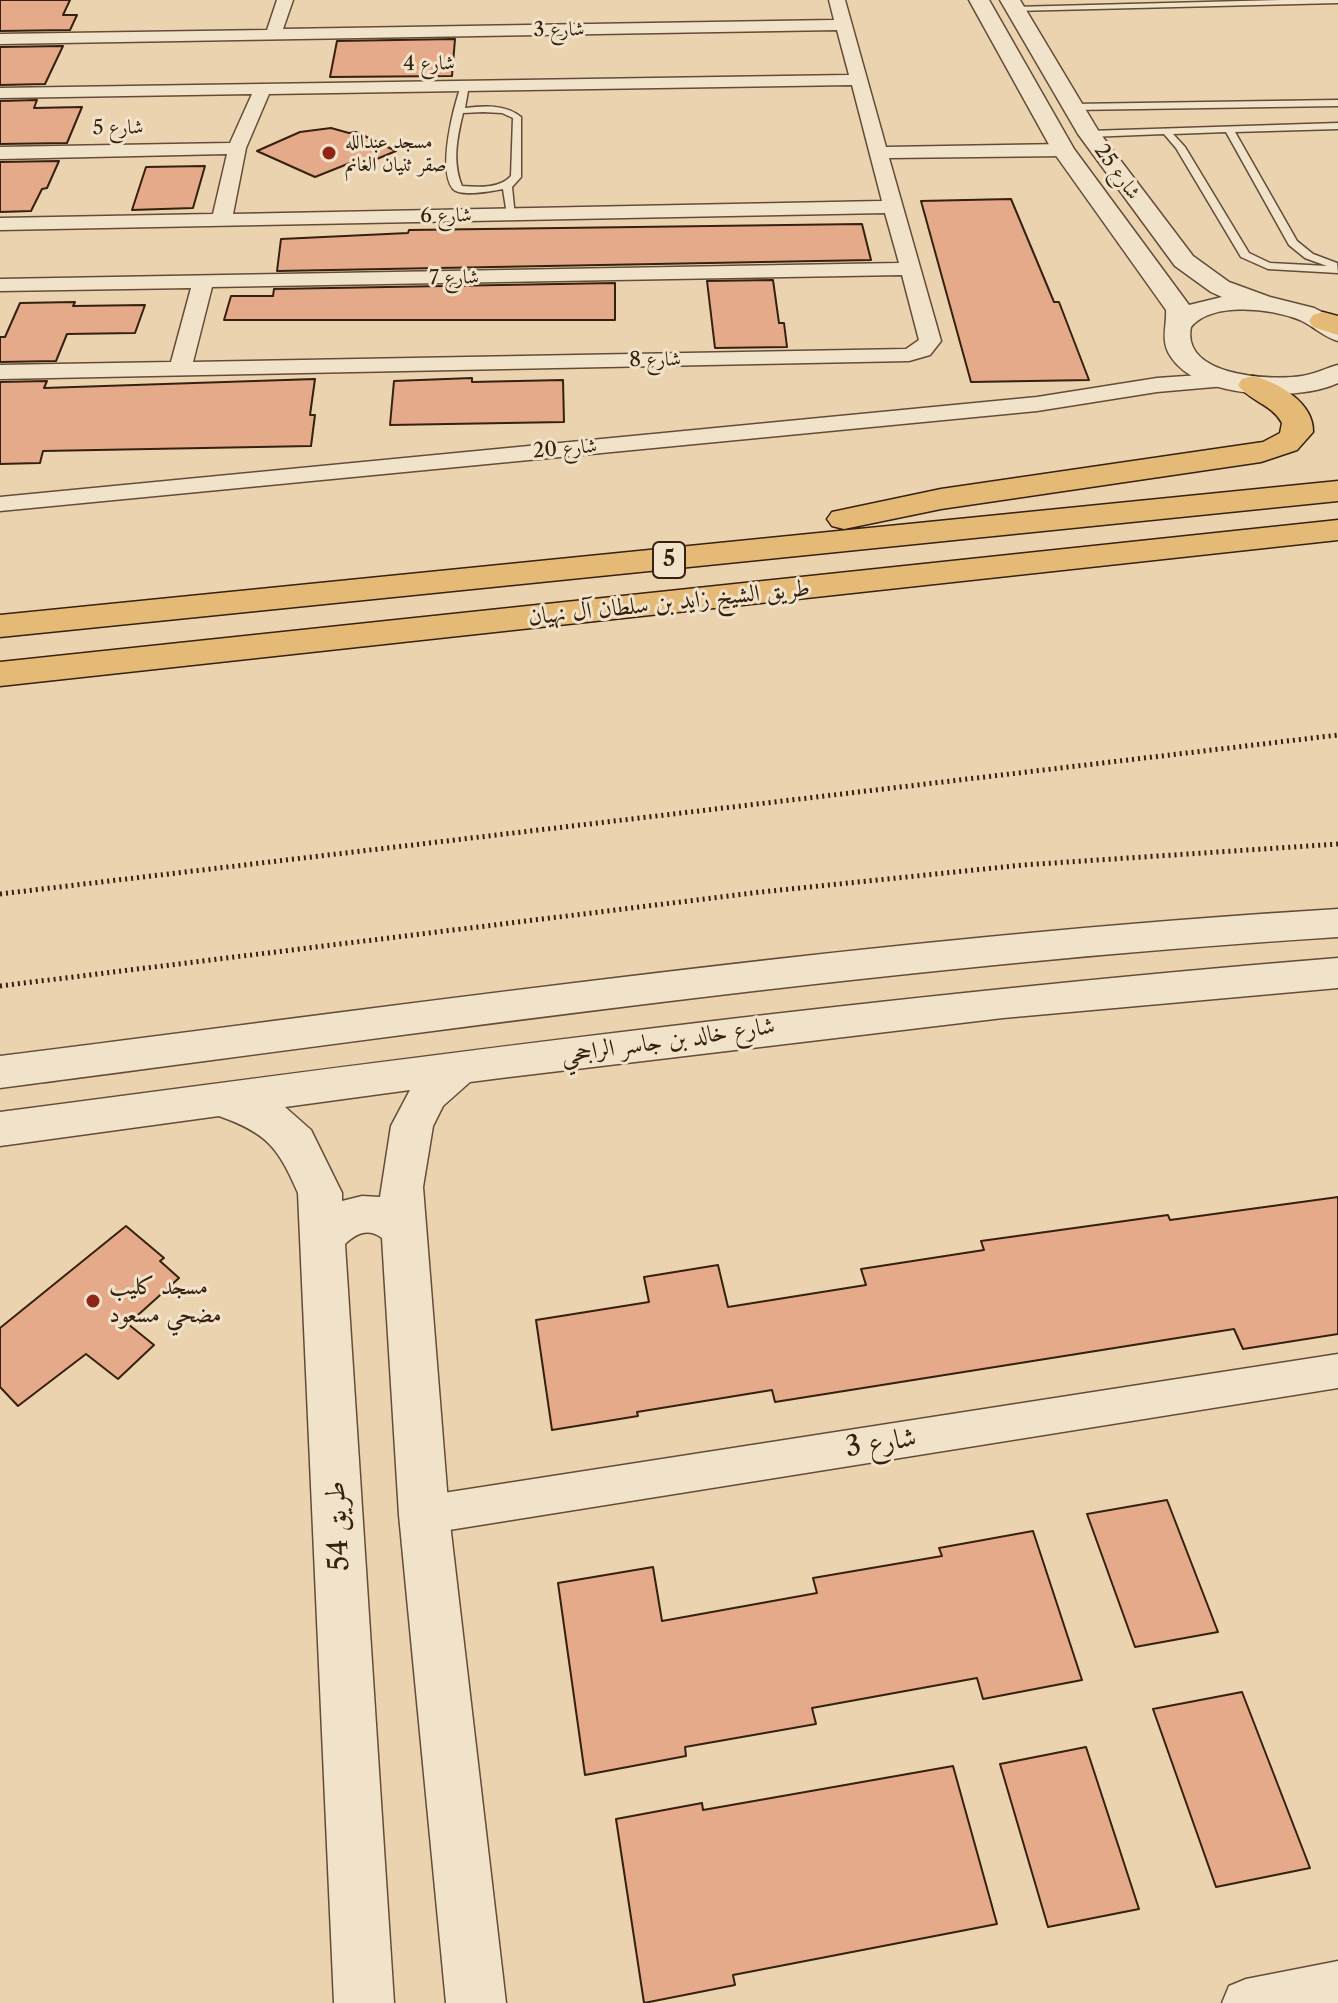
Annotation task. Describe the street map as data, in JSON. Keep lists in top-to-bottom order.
{
  "streets": {
    "highway": ["5", "طريق الشيخ زايد بن سلطان آل نهيان"],
    "street": [
      "شارع 3",
      "شارع 4",
      "شارع 5",
      "شارع 25",
      "شارع 6",
      "شارع 7",
      "شارع 8",
      "شارع 20",
      "شارع خالد بن جاسر الراجحي",
      "طريق 54"
    ]
  },
  "crossings": [
    ["شارع 3", "شارع 8"],
    ["شارع 4", "شارع 8"],
    ["شارع 25", "شارع 20"],
    ["شارع 6", "شارع 8"],
    ["شارع 7", "شارع 8"],
    ["شارع خالد بن جاسر الراجحي", "طريق 54"]
  ],
  "places": ["مسجد عبدالله صقر ثنيان الغانم", "مسجد كليب مضحي مسعود"]
}
